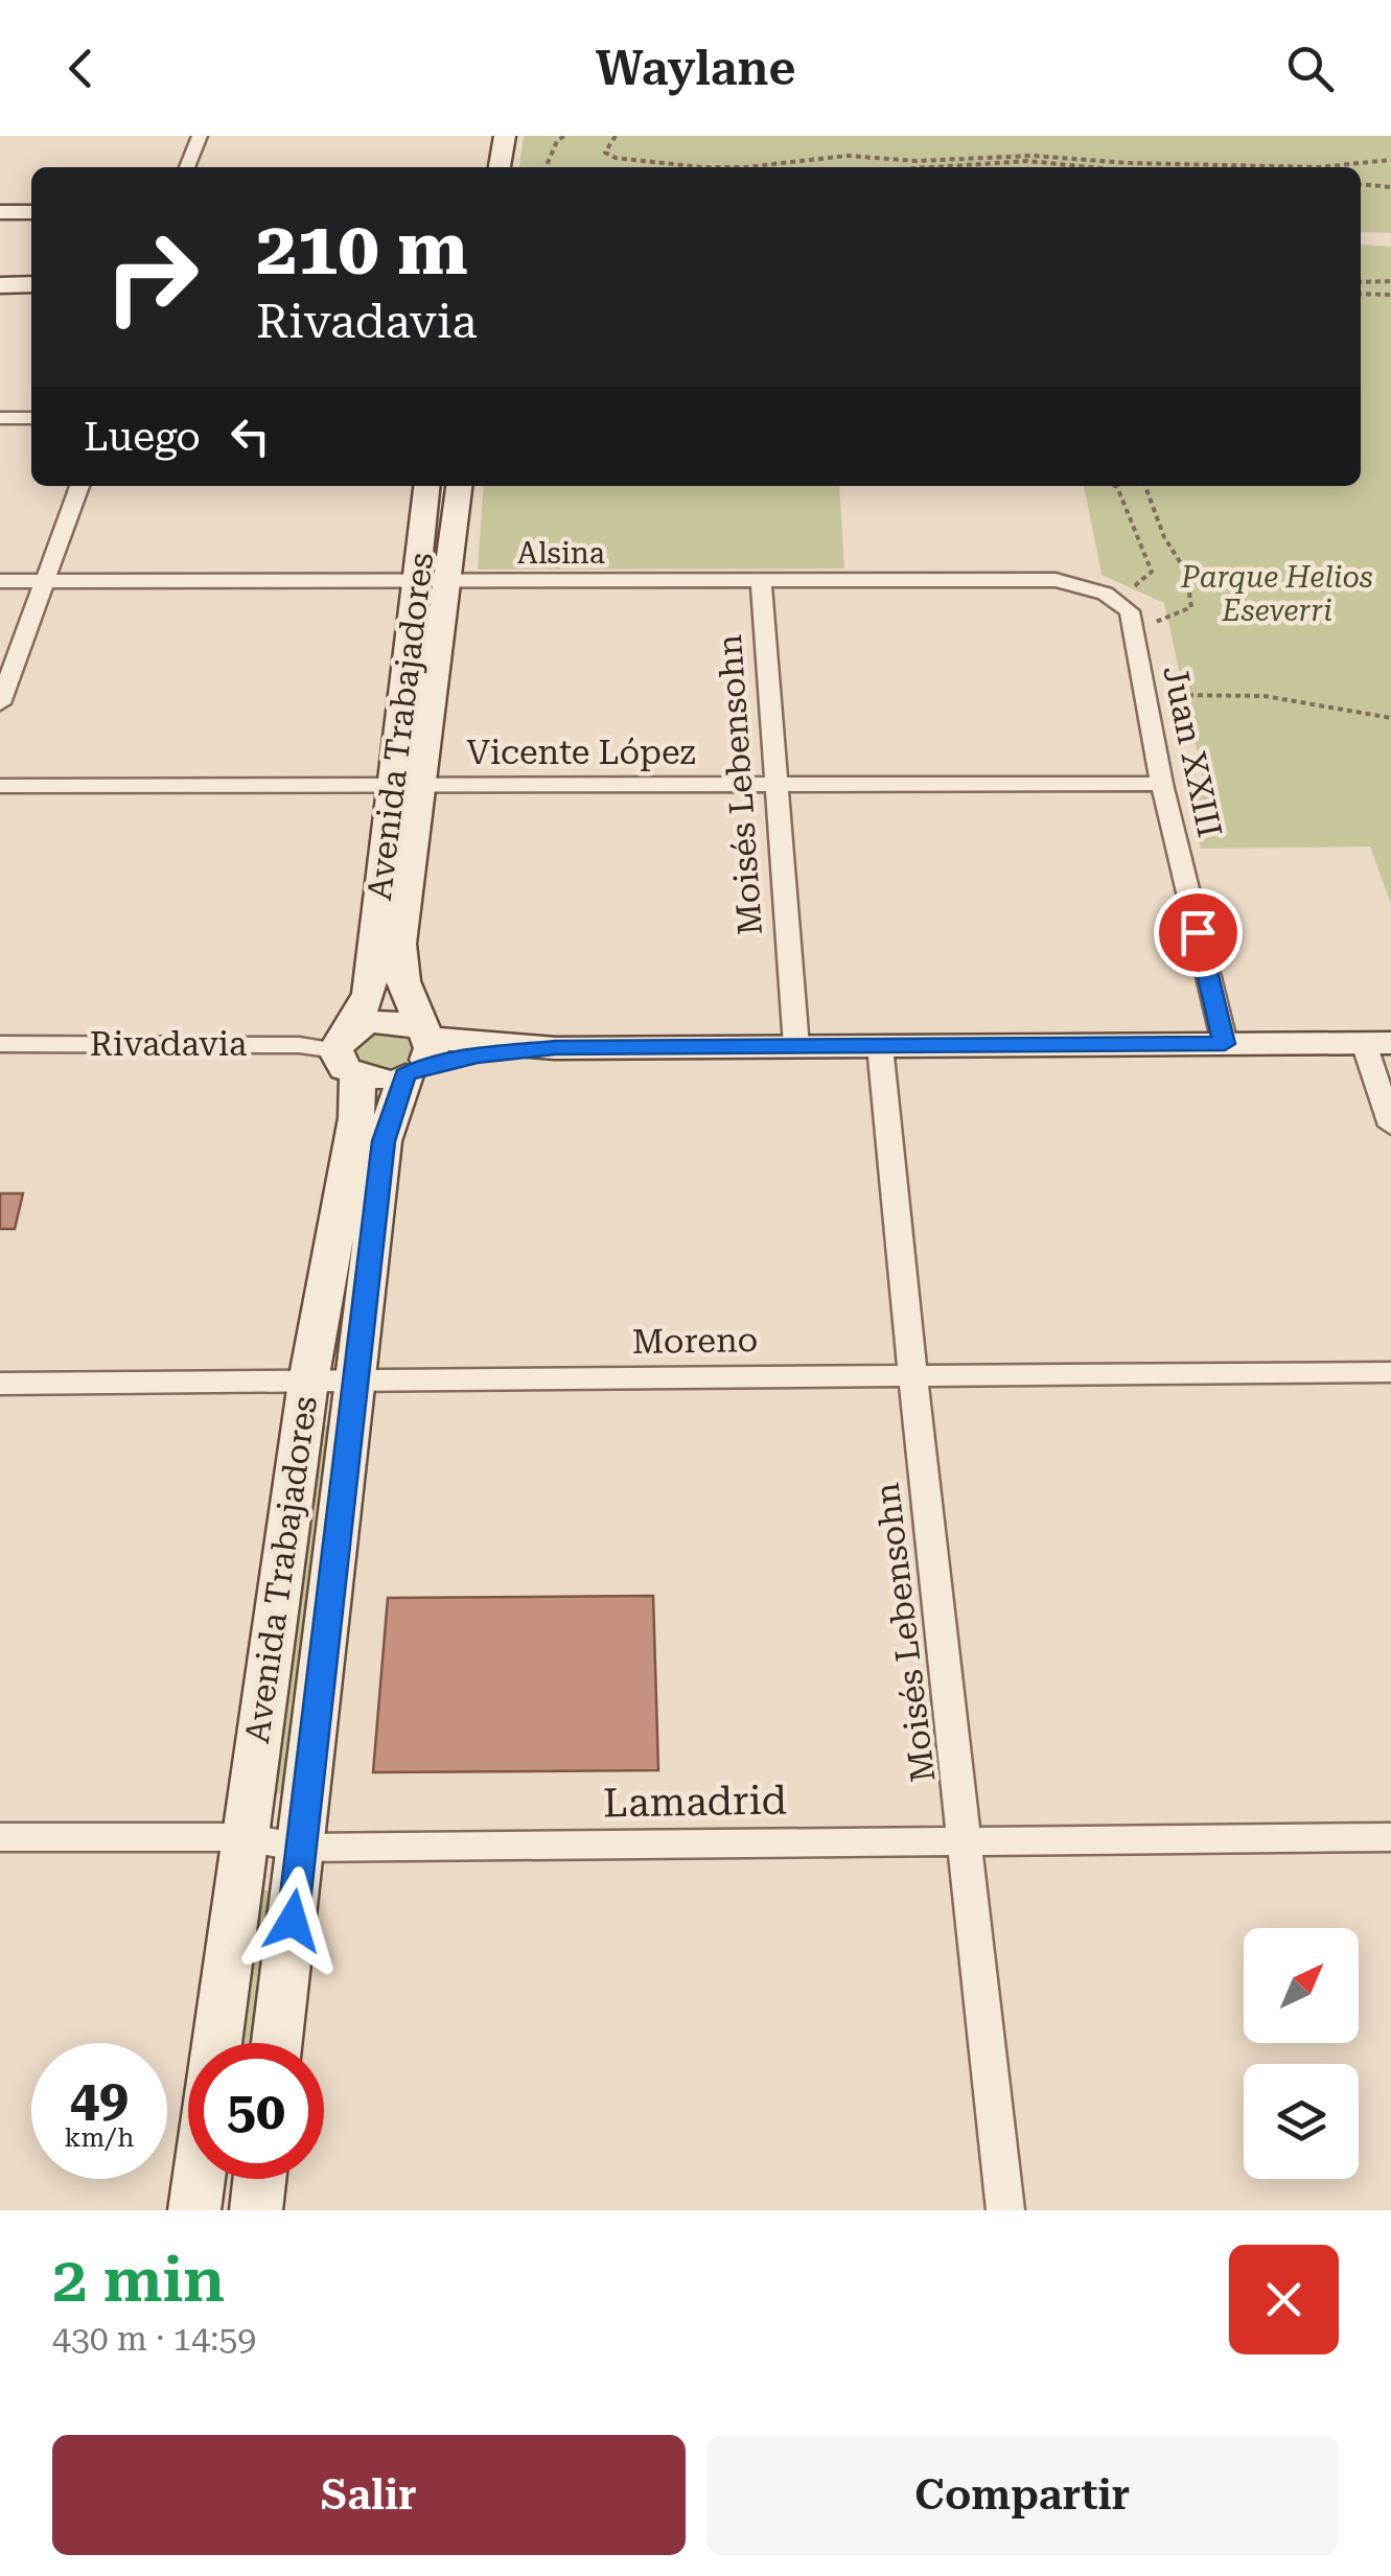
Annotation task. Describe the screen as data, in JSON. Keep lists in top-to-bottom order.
{
  "streets": {
    "main road": ["Avenida Trabajadores"],
    "street": [
      "Alsina",
      "Juan XXIII",
      "Vicente López",
      "Moisés Lebensohn",
      "Rivadavia",
      "Moreno",
      "Lamadrid"
    ]
  },
  "crossings": [
    ["Alsina", "Avenida Trabajadores"],
    ["Alsina", "Juan XXIII"],
    ["Alsina", "Moisés Lebensohn"],
    ["Avenida Trabajadores", "Vicente López"],
    ["Avenida Trabajadores", "Rivadavia"],
    ["Avenida Trabajadores", "Moreno"],
    ["Avenida Trabajadores", "Lamadrid"],
    ["Juan XXIII", "Vicente López"],
    ["Vicente López", "Moisés Lebensohn"],
    ["Moisés Lebensohn", "Moreno"],
    ["Moisés Lebensohn", "Lamadrid"]
  ],
  "parks": ["Parque Helios Eseverri"],
  "north": "top right",
  "page": {
    "header": "Waylane",
    "turn": ["210 m", "Rivadavia"],
    "then": "Luego",
    "speed": "49 km/h",
    "limit": "50",
    "heading": ["2 min", "430 m · 14:59"],
    "buttons": ["Salir", "Compartir"]
  }
}
